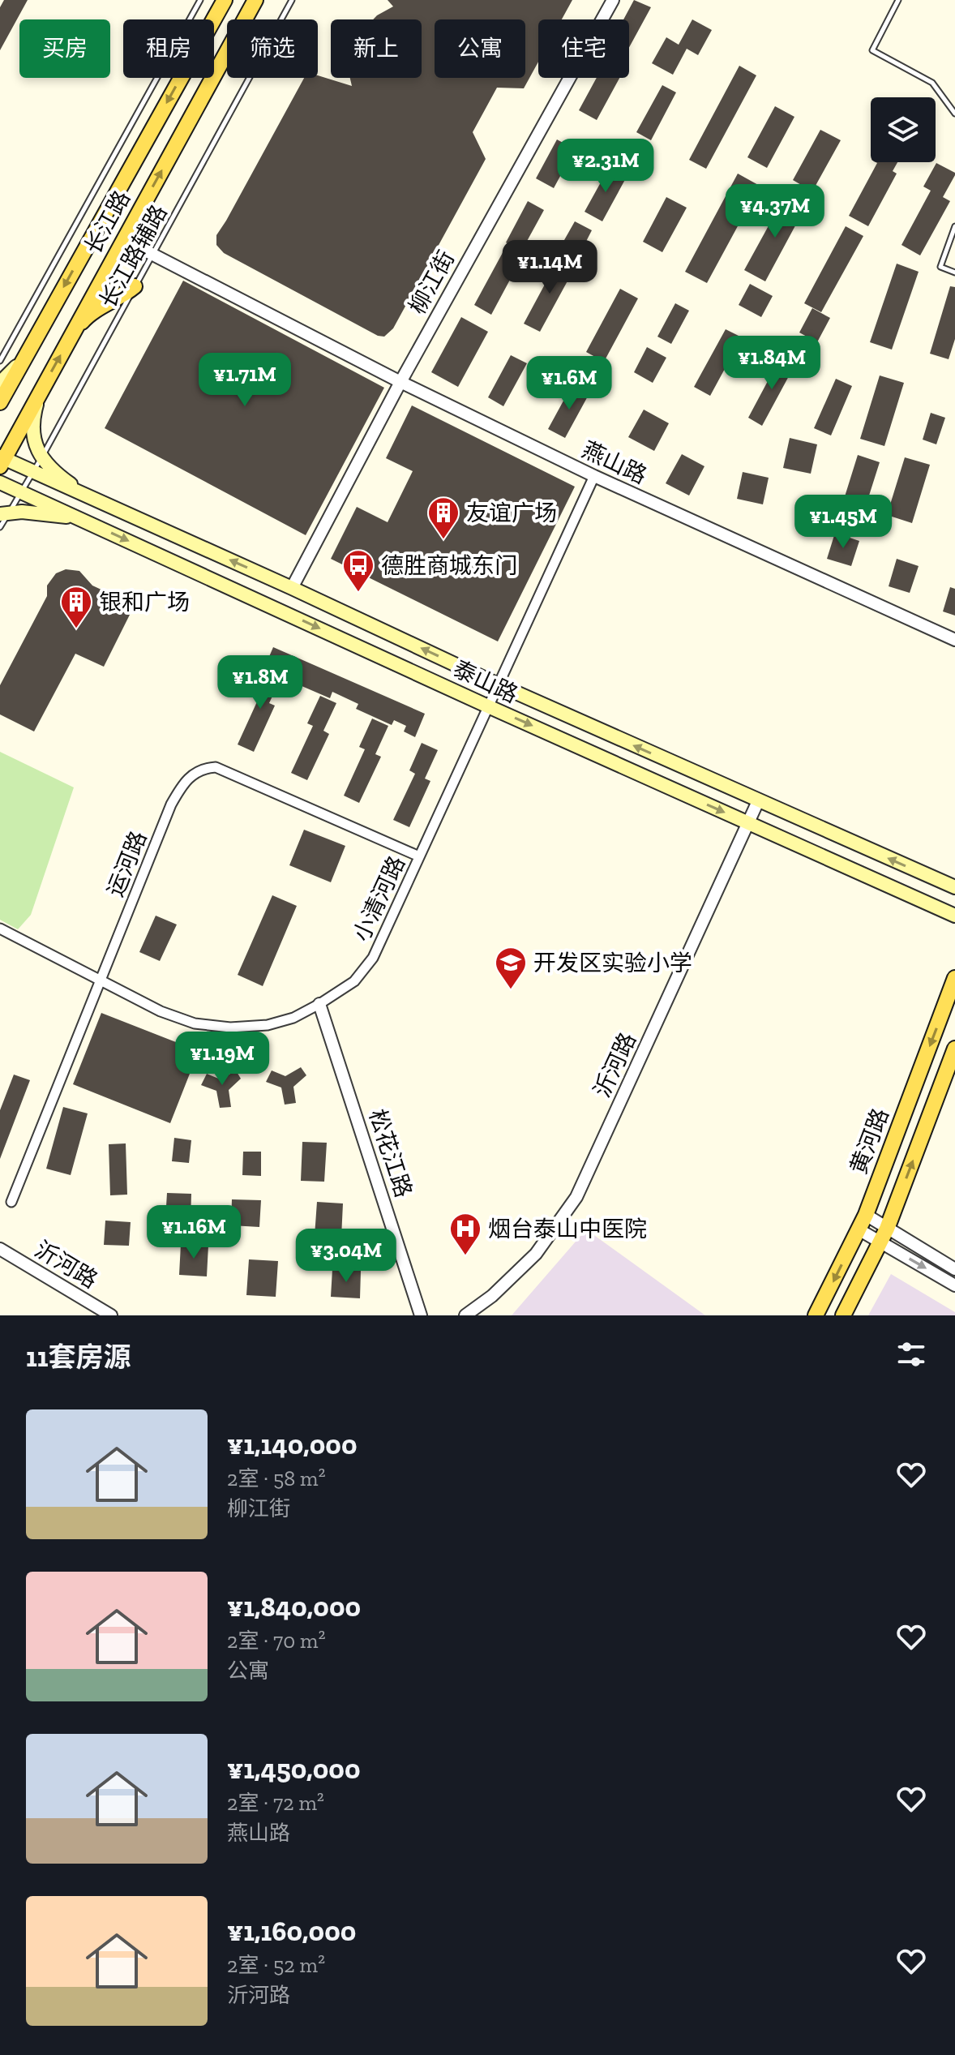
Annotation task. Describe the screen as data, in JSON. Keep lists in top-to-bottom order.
{
  "streets": {
    "main road": ["长江路", "泰山路", "黄河路"],
    "street": [
      "柳江街",
      "燕山路",
      "运河路",
      "小清河路",
      "沂河路",
      "松花江路"
    ],
    "lane": ["长江路辅路"]
  },
  "crossings": [
    ["长江路", "燕山路"],
    ["长江路", "泰山路"],
    ["长江路辅路", "燕山路"],
    ["长江路辅路", "泰山路"],
    ["柳江街", "燕山路"],
    ["柳江街", "泰山路"],
    ["燕山路", "小清河路"],
    ["泰山路", "小清河路"],
    ["泰山路", "沂河路"],
    ["运河路", "小清河路"],
    ["小清河路", "松花江路"]
  ],
  "places": {
    "building": ["友谊广场", "银和广场"],
    "bus stop": ["德胜商城东门"],
    "school or university": ["开发区实验小学"],
    "hospital": ["烟台泰山中医院"]
  },
  "page": {
    "chip": [
      "买房",
      "租房",
      "筛选",
      "新上",
      "公寓",
      "住宅"
    ],
    "price": [
      "¥2.31M",
      "¥4.37M",
      "¥1.14M",
      "¥1.84M",
      "¥1.71M",
      "¥1.6M",
      "¥1.45M",
      "¥1.8M",
      "¥1.19M",
      "¥1.16M",
      "¥3.04M"
    ],
    "heading": "11套房源",
    "list": [
      {
        "name": "¥1,140,000",
        "note": "2室 · 58 m² · 柳江街"
      },
      {
        "name": "¥1,840,000",
        "note": "2室 · 70 m² · 公寓"
      },
      {
        "name": "¥1,450,000",
        "note": "2室 · 72 m² · 燕山路"
      },
      {
        "name": "¥1,160,000",
        "note": "2室 · 52 m² · 沂河路"
      }
    ]
  }
}
